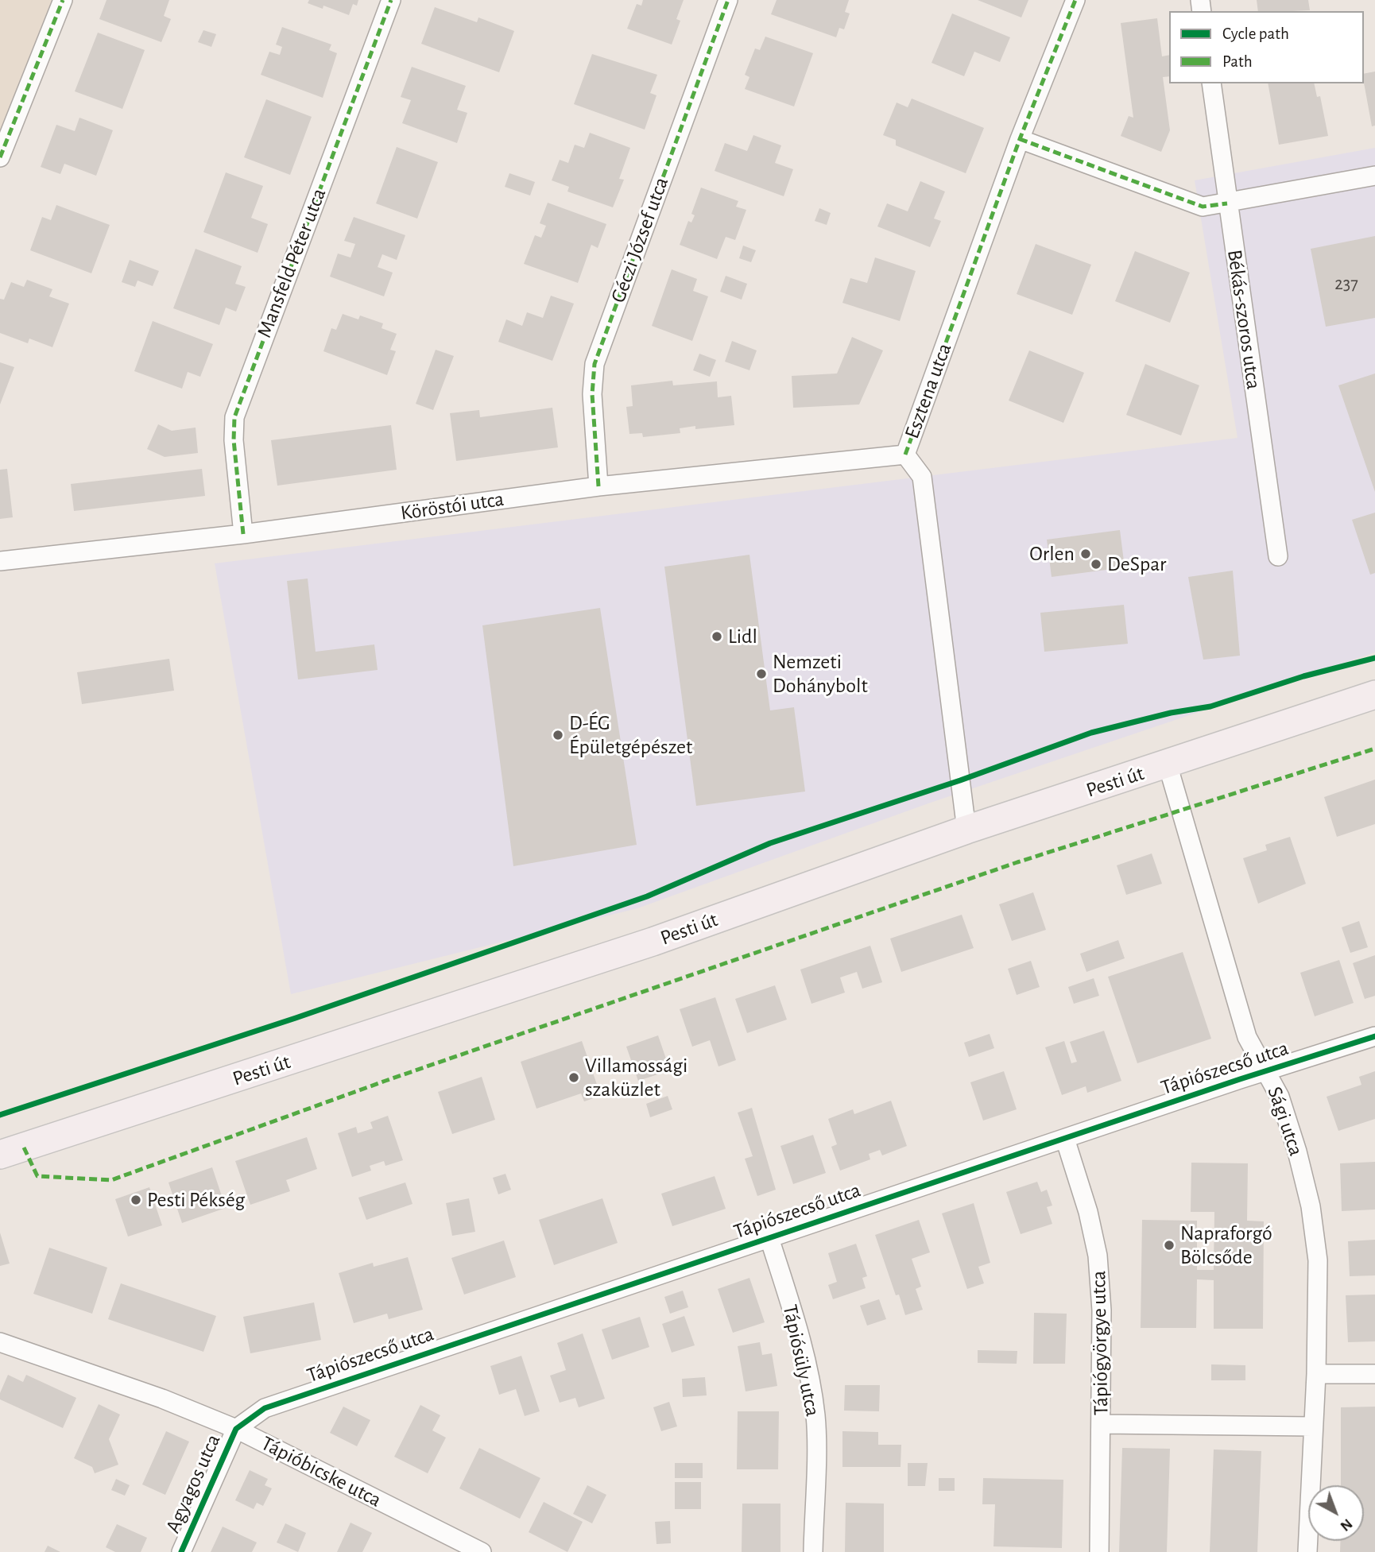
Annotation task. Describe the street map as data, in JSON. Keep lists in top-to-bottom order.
{
  "streets": {
    "main road": ["Pesti út"],
    "street": [
      "Géczi József utca",
      "Mansfeld Péter utca",
      "Békás-szoros utca",
      "Esztena utca",
      "Köröstói utca",
      "Tápiószecső utca",
      "Sági utca",
      "Tápiógyörgye utca",
      "Tápiósüly utca",
      "Tápióbicske utca",
      "Agyagos utca"
    ]
  },
  "crossings": [
    ["Géczi József utca", "Köröstói utca"],
    ["Mansfeld Péter utca", "Köröstói utca"],
    ["Esztena utca", "Köröstói utca"],
    ["Esztena utca", "Pesti út"],
    ["Pesti út", "Sági utca"],
    ["Tápiószecső utca", "Sági utca"],
    ["Tápiószecső utca", "Tápiógyörgye utca"],
    ["Tápiószecső utca", "Tápiósüly utca"],
    ["Tápiószecső utca", "Tápióbicske utca"],
    ["Tápiószecső utca", "Agyagos utca"],
    ["Tápióbicske utca", "Agyagos utca"]
  ],
  "places": [
    "Orlen",
    "DeSpar",
    "Lidl",
    "Nemzeti Dohánybolt",
    "D-ÉG Épületgépészet",
    "Villamossági szaküzlet",
    "Pesti Pékség",
    "Napraforgó Bölcsőde"
  ],
  "house_numbers": ["237"],
  "legend": ["Cycle path", "Path"],
  "north": "bottom right"
}
